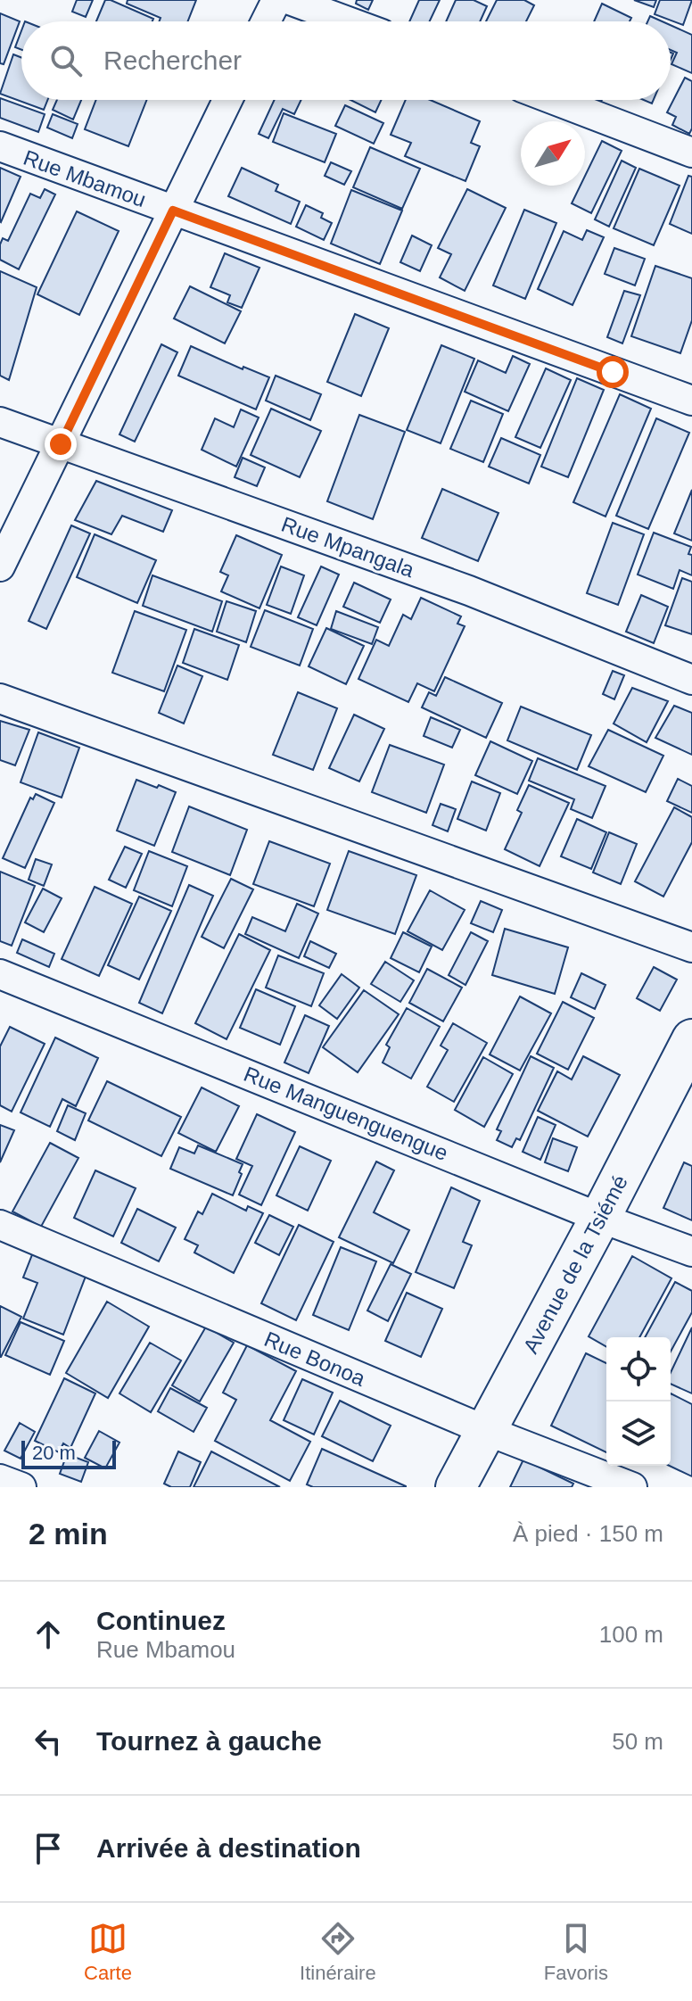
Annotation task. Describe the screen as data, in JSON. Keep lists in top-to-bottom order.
{
  "streets": {
    "main road": ["Avenue de la Tsiémé"],
    "street": [
      "Rue Mbamou",
      "Rue Mpangala",
      "Rue Manguenguengue",
      "Rue Bonoa"
    ]
  },
  "crossings": [
    ["Rue Manguenguengue", "Avenue de la Tsiémé"],
    ["Avenue de la Tsiémé", "Rue Bonoa"]
  ],
  "scale_bar": "20 m",
  "north": "top right",
  "page": {
    "search": "Rechercher",
    "scale": "20 m",
    "heading": ["2 min", "À pied · 150 m"],
    "list": [
      ["Continuez", "Rue Mbamou", "100 m"],
      ["Tournez à gauche", "50 m"],
      "Arrivée à destination"
    ],
    "nav": ["Carte", "Itinéraire", "Favoris"]
  }
}
